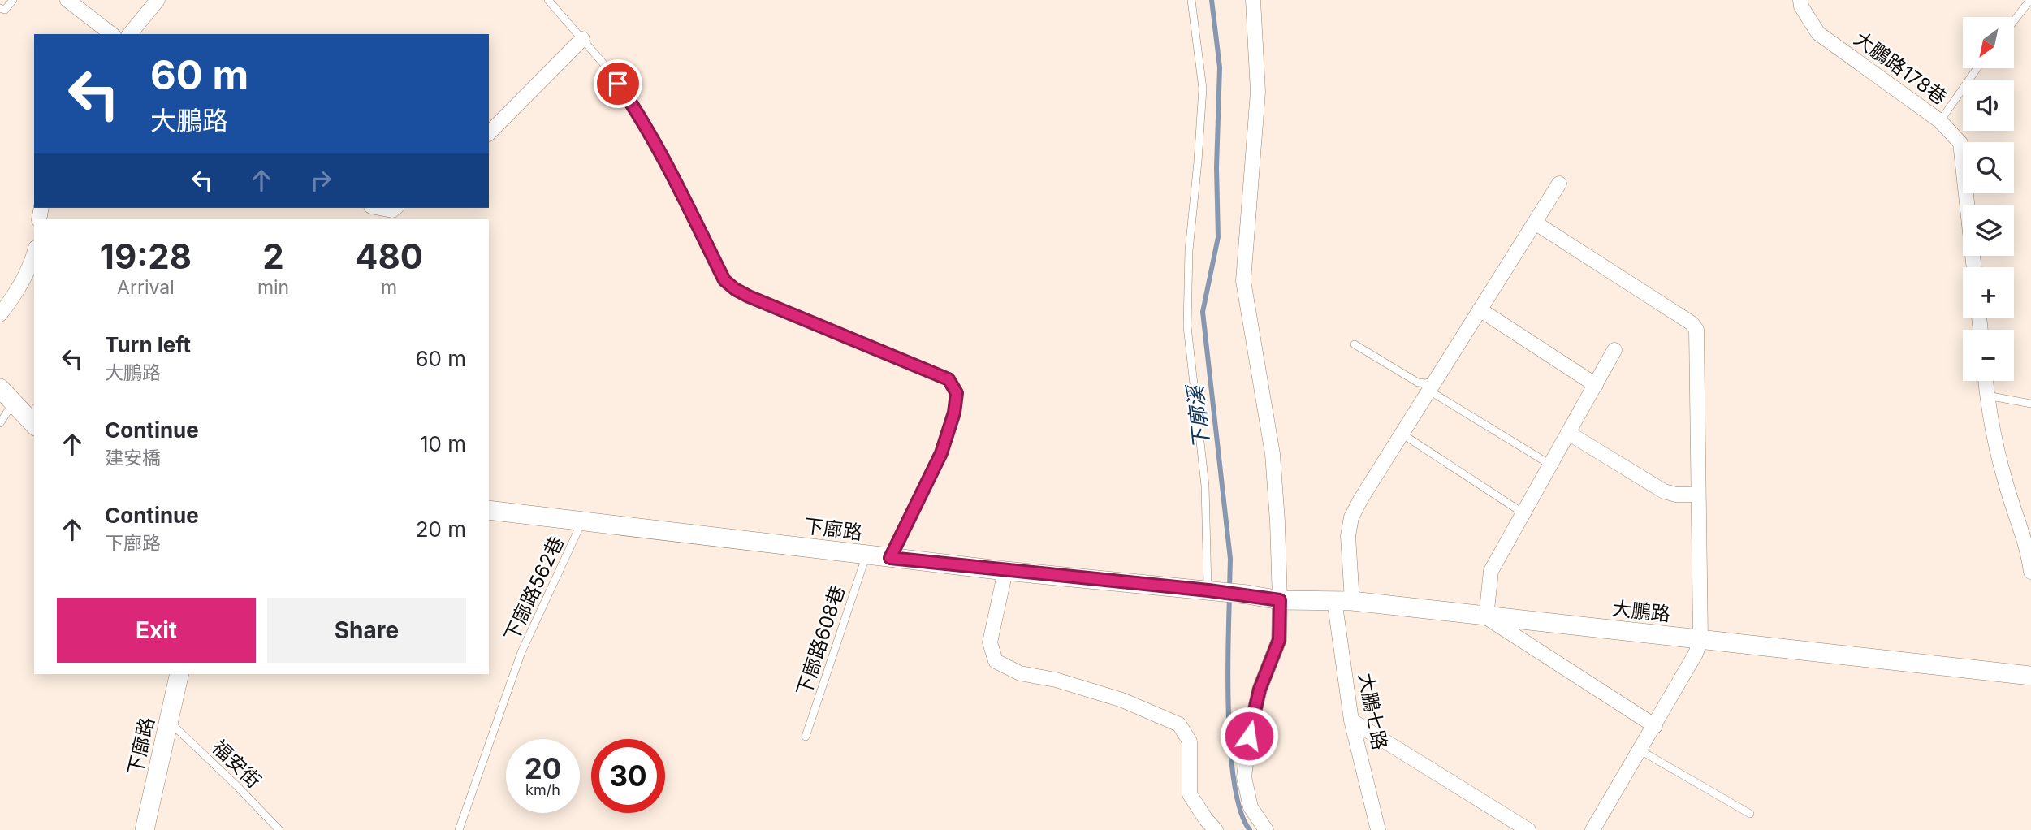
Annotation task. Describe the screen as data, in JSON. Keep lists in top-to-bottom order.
{
  "streets": {
    "street": [
      "大鵬路178巷",
      "下廍路",
      "大鵬路",
      "大鵬七路"
    ],
    "lane": ["下廍路562巷", "下廍路608巷", "福安街"]
  },
  "crossings": [
    ["下廍路", "下廍路562巷"],
    ["下廍路", "大鵬路"],
    ["下廍路", "下廍路608巷"],
    ["下廍路", "福安街"],
    ["大鵬路", "大鵬七路"]
  ],
  "water": ["下廓溪"],
  "north": "bottom left",
  "page": {
    "map_buttons": ["+", "−"],
    "turn": ["60 m", "大鵬路"],
    "eta": [
      "19:28",
      "Arrival",
      "2",
      "min",
      "480",
      "m"
    ],
    "list": [
      {
        "name": "Turn left",
        "note": "大鵬路",
        "value": "60 m"
      },
      {
        "name": "Continue",
        "note": "建安橋",
        "value": "10 m"
      },
      {
        "name": "Continue",
        "note": "下廍路",
        "value": "20 m"
      }
    ],
    "buttons": ["Exit", "Share"],
    "speed": "20 km/h",
    "limit": "30"
  }
}
